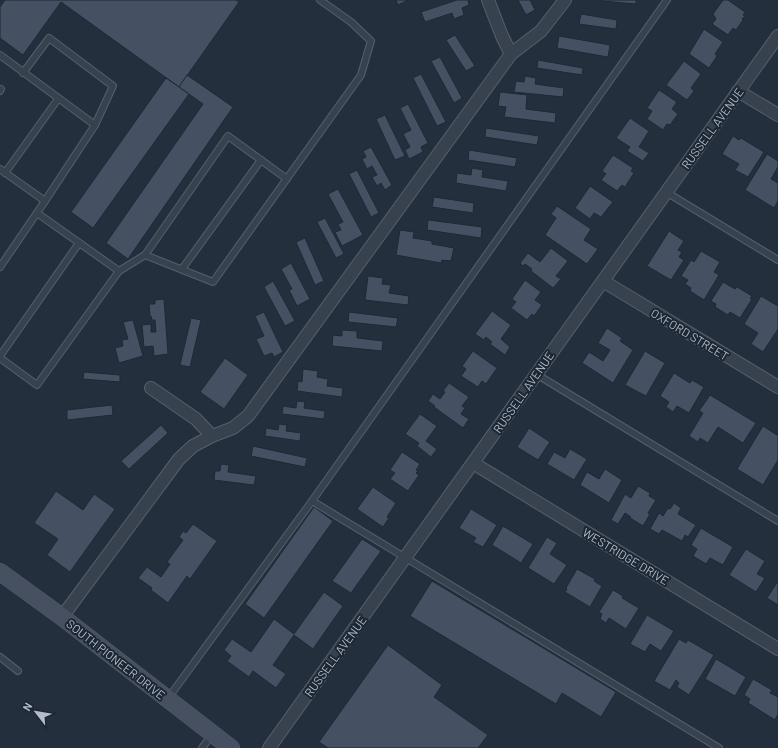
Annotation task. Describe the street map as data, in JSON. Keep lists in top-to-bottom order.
{
  "streets": {
    "street": [
      "RUSSELL AVENUE",
      "OXFORD STREET",
      "WESTRIDGE DRIVE",
      "SOUTH PIONEER DRIVE"
    ]
  },
  "crossings": [
    ["RUSSELL AVENUE", "OXFORD STREET"],
    ["RUSSELL AVENUE", "WESTRIDGE DRIVE"]
  ],
  "north": "top left"
}
